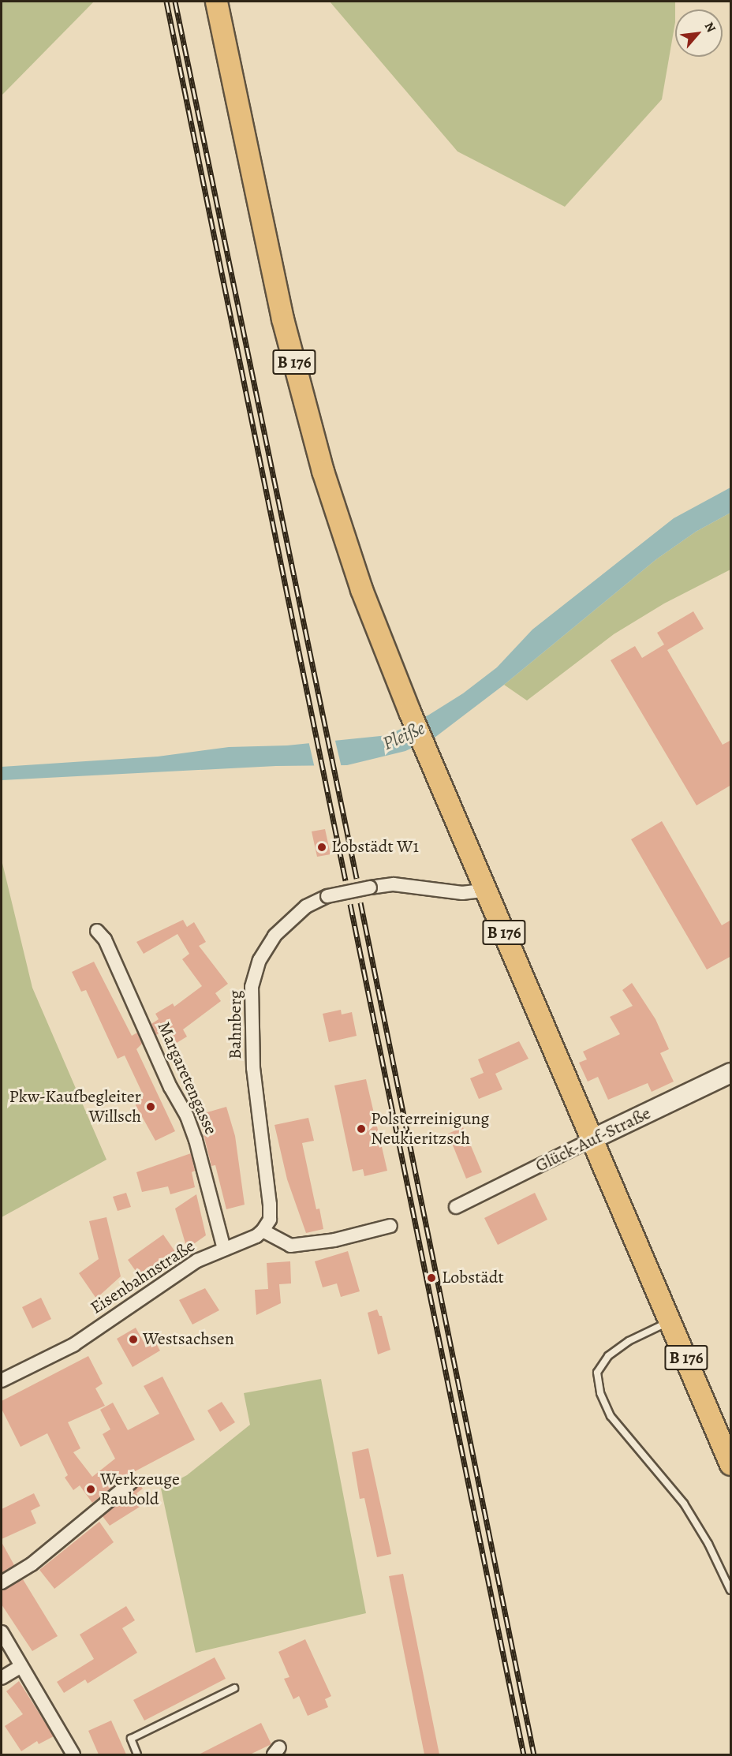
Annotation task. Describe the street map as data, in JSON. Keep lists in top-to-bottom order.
{
  "streets": {
    "main road": ["B 176", "Glück-Auf-Straße"],
    "street": ["Bahnberg", "Margaretengasse", "Eisenbahnstraße"]
  },
  "crossings": [
    ["B 176", "Bahnberg"],
    ["B 176", "Glück-Auf-Straße"],
    ["Bahnberg", "Eisenbahnstraße"],
    ["Margaretengasse", "Eisenbahnstraße"]
  ],
  "water": ["Pleiße"],
  "places": [
    "Lobstädt W1",
    "Pkw-Kaufbegleiter Willsch",
    "Polsterreinigung Neukieritzsch",
    "Lobstädt",
    "Westsachsen",
    "Werkzeuge Raubold"
  ],
  "north": "top right"
}
